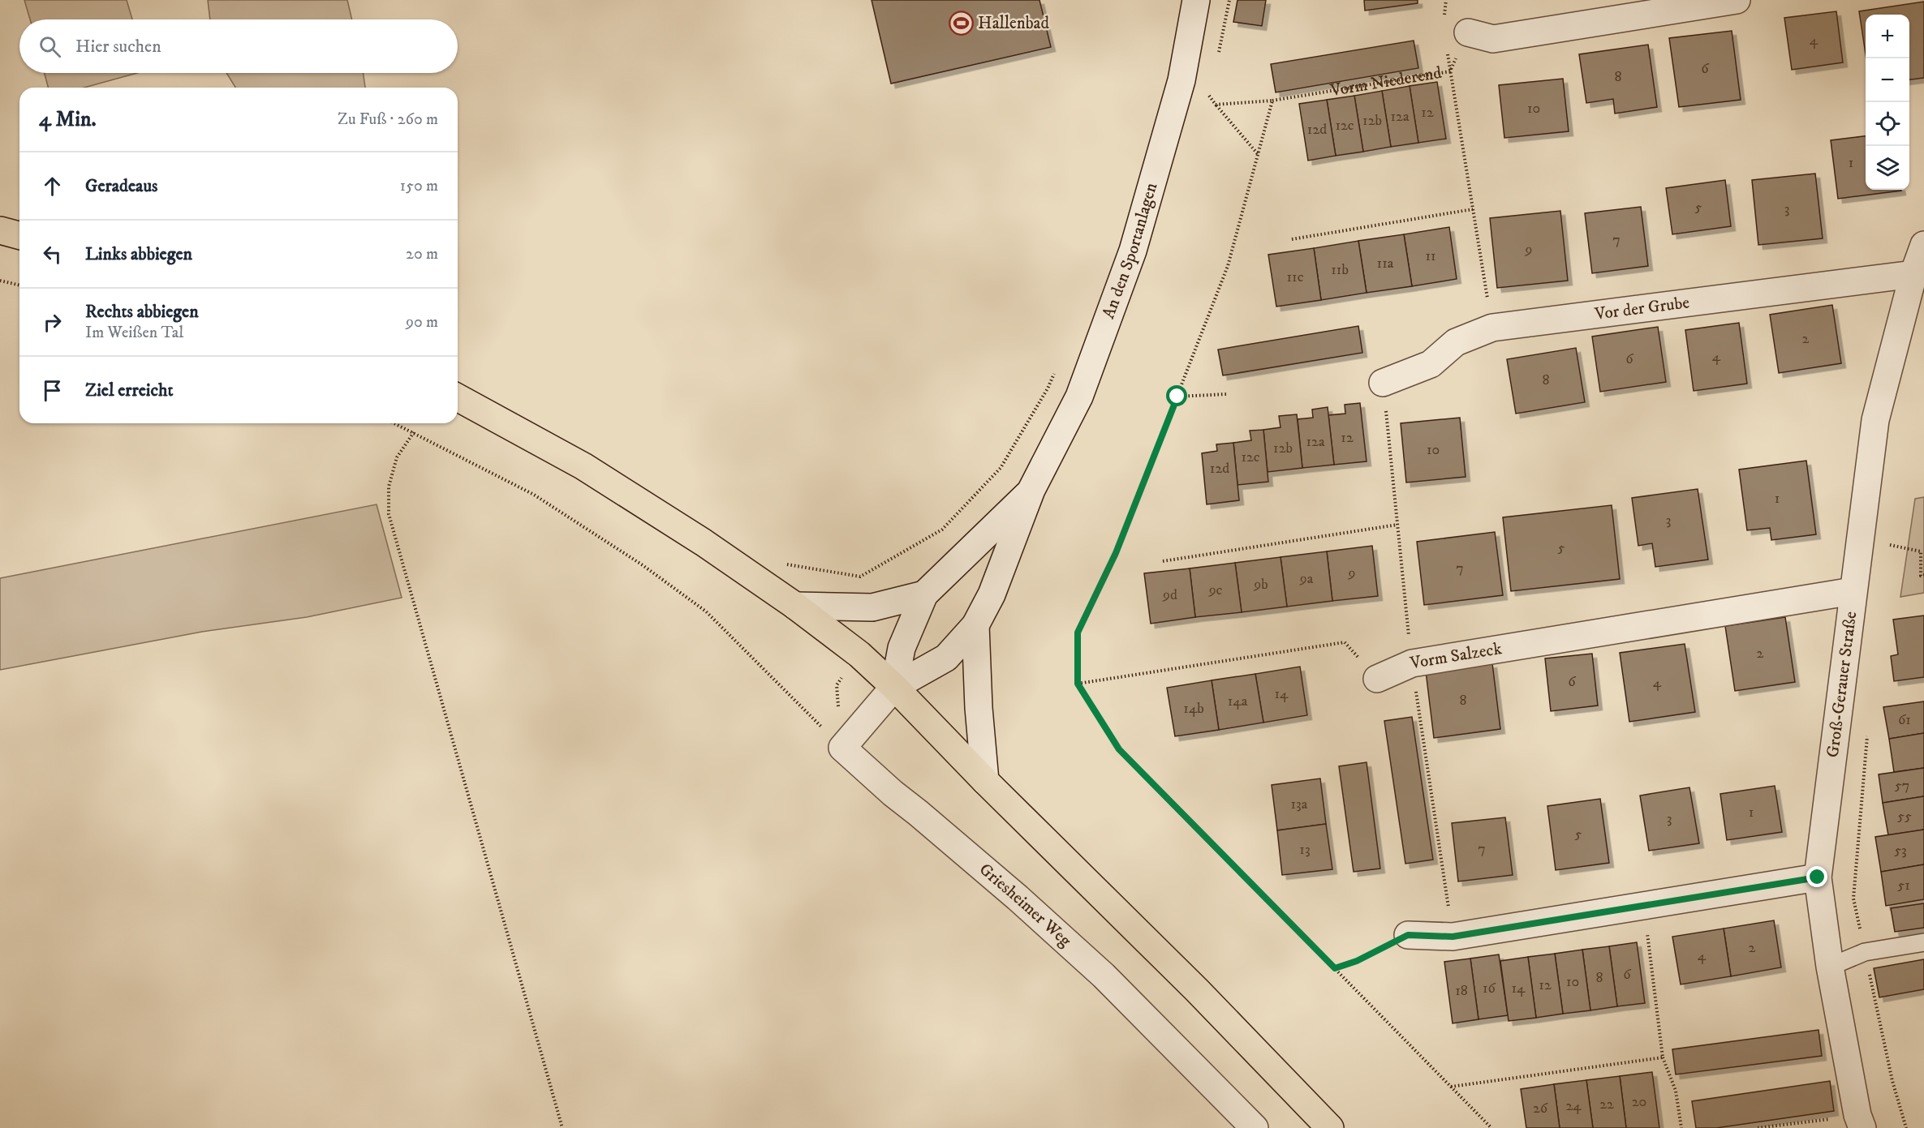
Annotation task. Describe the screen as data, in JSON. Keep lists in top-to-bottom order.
{
  "streets": {
    "street": [
      "An den Sportanlagen",
      "Vor der Grube",
      "Vorm Salzeck",
      "Groß-Gerauer Straße",
      "Griesheimer Weg"
    ],
    "path": ["Vorm Niederend"]
  },
  "crossings": [
    ["Vor der Grube", "Groß-Gerauer Straße"],
    ["Vorm Salzeck", "Groß-Gerauer Straße"]
  ],
  "places": {
    "sports": ["Hallenbad"]
  },
  "house_numbers": [
    "4",
    "6",
    "8",
    "10",
    "12",
    "12a",
    "12b",
    "12c",
    "12d",
    "1",
    "5",
    "3",
    "7",
    "9",
    "11",
    "11a",
    "11b",
    "11c",
    "2",
    "4",
    "6",
    "8",
    "12",
    "12a",
    "12b",
    "10",
    "12c",
    "12d",
    "1",
    "3",
    "5",
    "7",
    "9",
    "9a",
    "9b",
    "9c",
    "9d",
    "2",
    "6",
    "4",
    "14",
    "8",
    "14a",
    "14b",
    "61",
    "57",
    "13a",
    "1",
    "55",
    "3",
    "5",
    "7",
    "13",
    "53",
    "51",
    "2",
    "4",
    "6",
    "8",
    "10",
    "12",
    "16",
    "14",
    "18",
    "20",
    "22",
    "24",
    "26"
  ],
  "page": {
    "map_buttons": ["+", "−"],
    "search": "Hier suchen",
    "heading": ["4 Min.", "Zu Fuß · 260 m"],
    "list": [
      ["Geradeaus", "150 m"],
      ["Links abbiegen", "20 m"],
      ["Rechts abbiegen", "Im Weißen Tal", "90 m"],
      "Ziel erreicht"
    ]
  }
}
